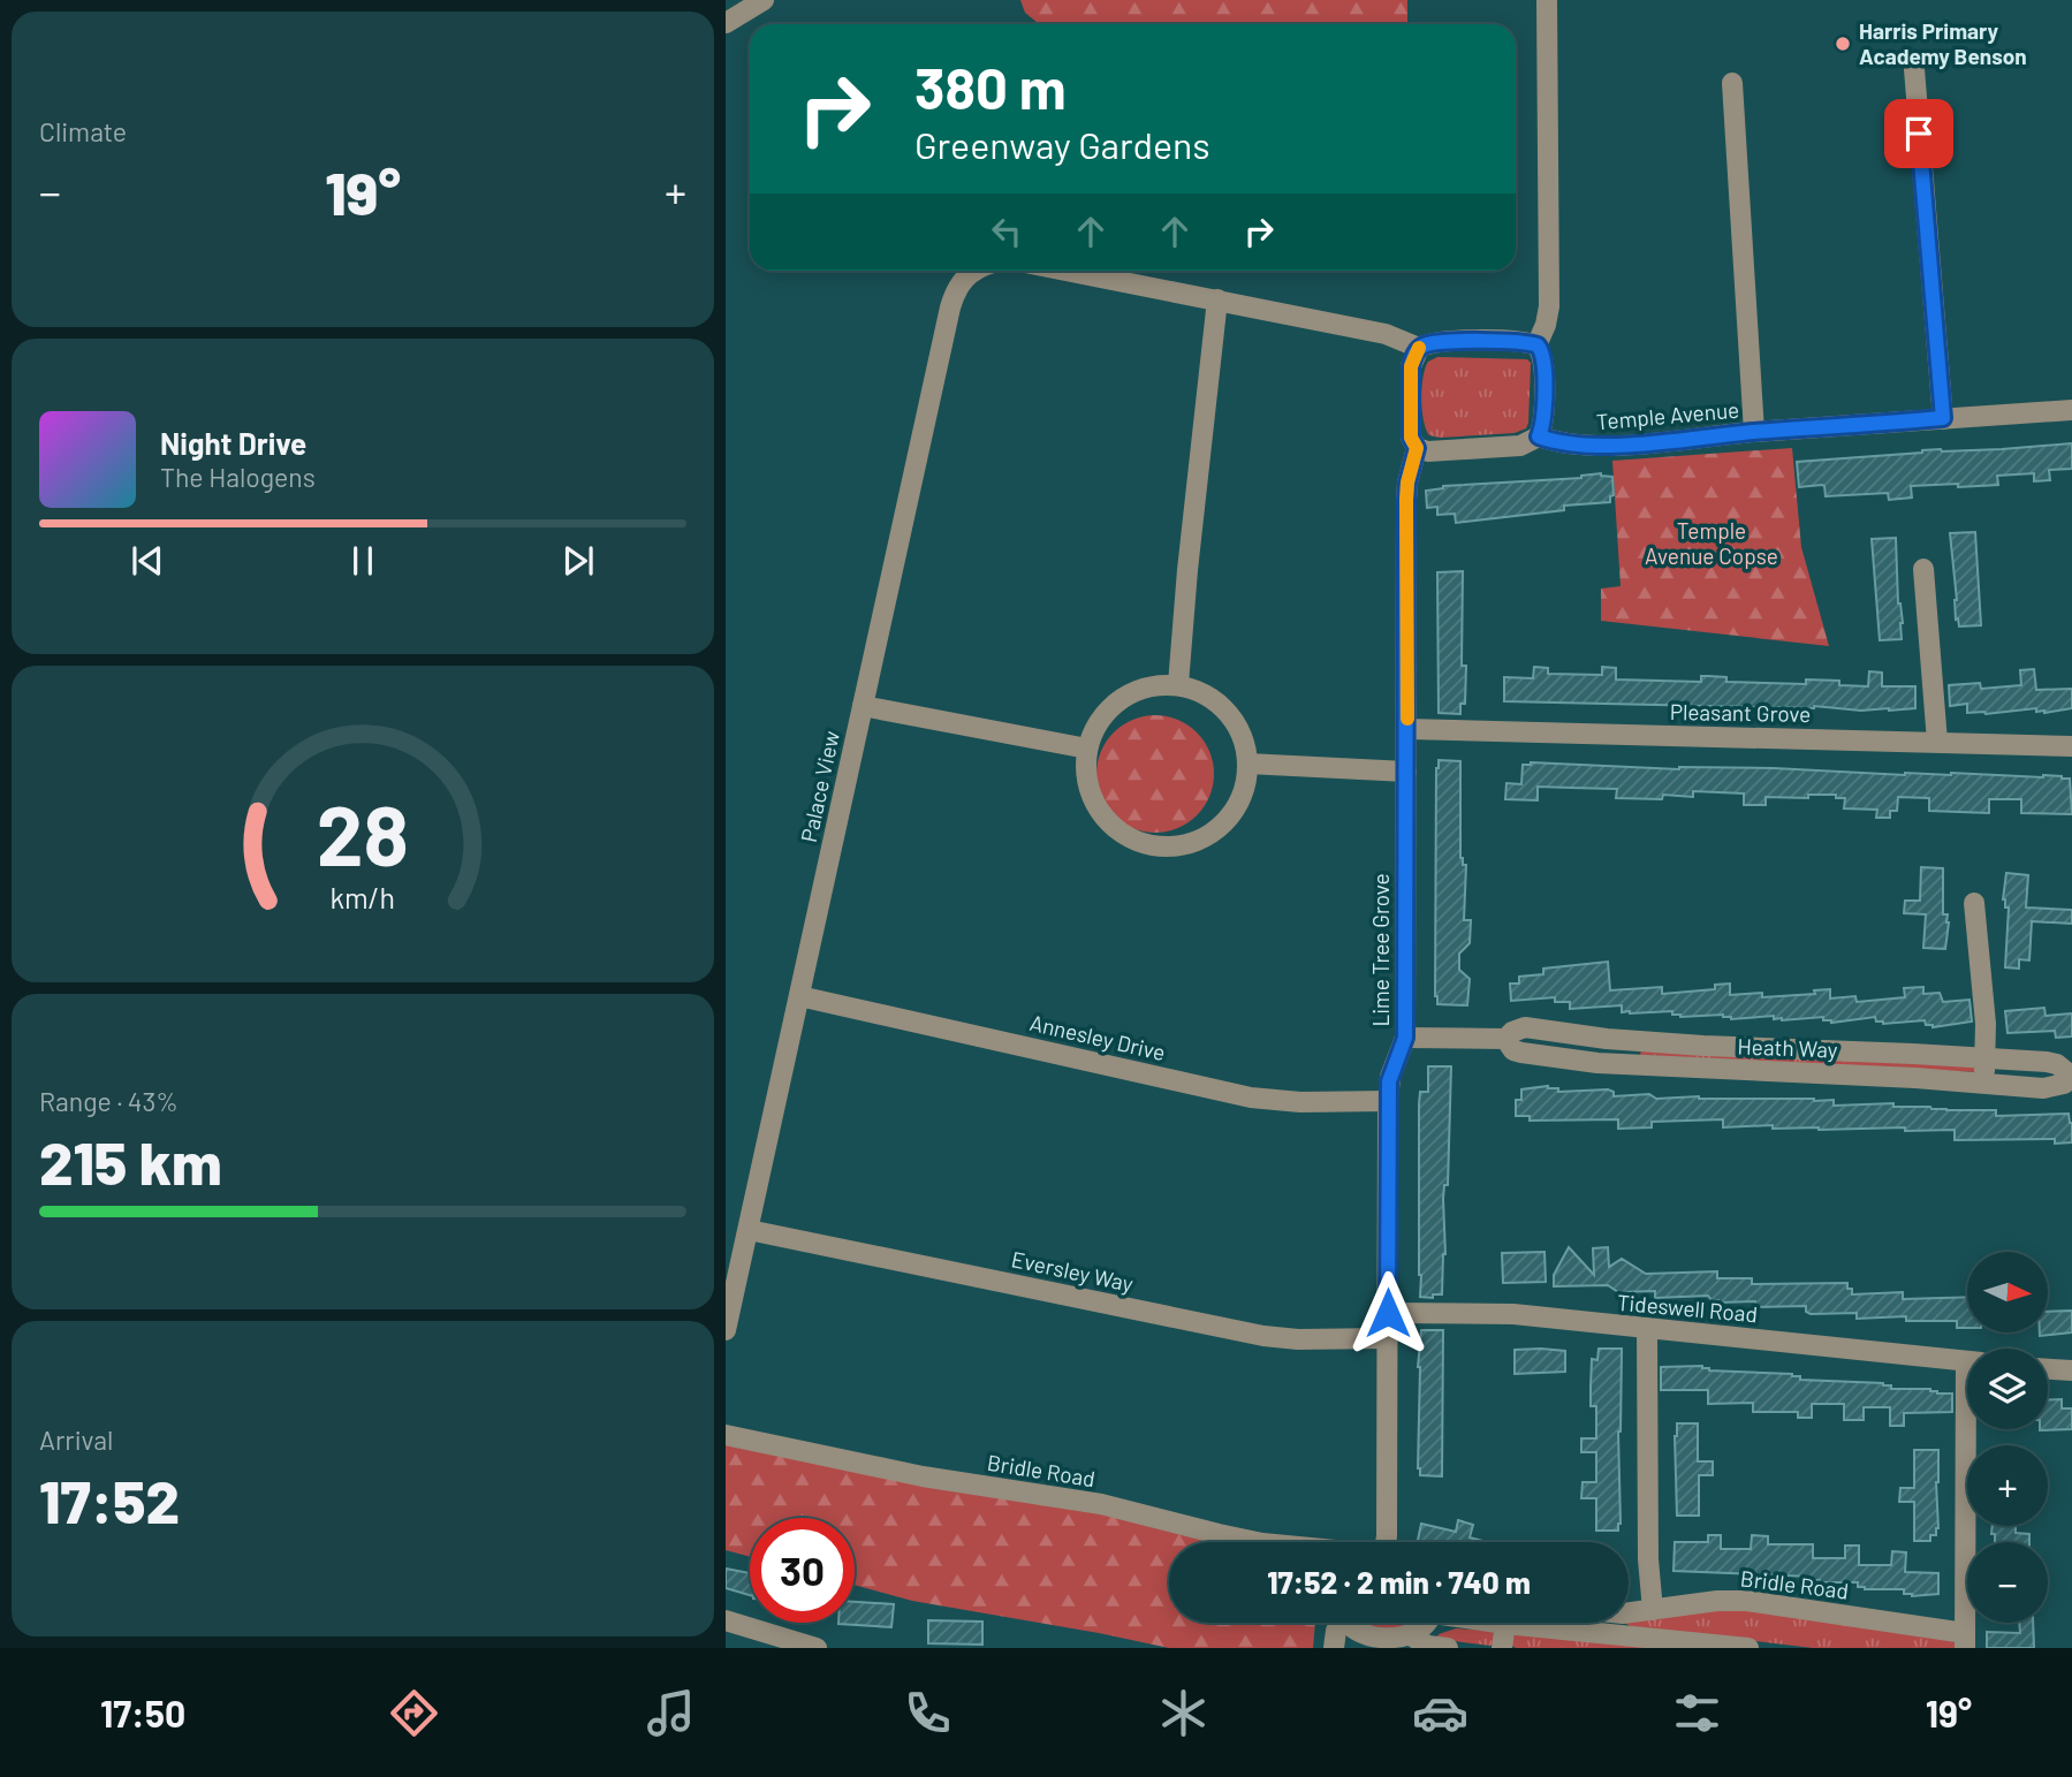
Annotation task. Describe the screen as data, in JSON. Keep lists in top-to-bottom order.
{
  "streets": {
    "street": [
      "Temple Avenue",
      "Pleasant Grove",
      "Palace View",
      "Lime Tree Grove",
      "Annesley Drive",
      "Heath Way",
      "Eversley Way",
      "Tideswell Road",
      "Bridle Road"
    ]
  },
  "crossings": [
    ["Temple Avenue", "Lime Tree Grove"],
    ["Pleasant Grove", "Lime Tree Grove"],
    ["Palace View", "Annesley Drive"],
    ["Palace View", "Eversley Way"],
    ["Lime Tree Grove", "Annesley Drive"],
    ["Lime Tree Grove", "Heath Way"],
    ["Lime Tree Grove", "Eversley Way"],
    ["Lime Tree Grove", "Tideswell Road"]
  ],
  "parks": ["Temple Avenue Copse"],
  "places": ["Harris Primary Academy Benson"],
  "north": "right",
  "page": {
    "tile": [
      "Climate",
      ["Range · 43%", "215 km"],
      ["Arrival", "17:52"]
    ],
    "turn": ["380 m", "Greenway Gardens"],
    "heat": ["−", "19°", "+"],
    "song": ["Night Drive", "The Halogens"],
    "map_buttons": ["+", "−"],
    "limit": "30",
    "trip": "17:52 · 2 min · 740 m",
    "tabs": ["17:50", "19°"],
    "gauge": ["28", "km/h"]
  }
}
